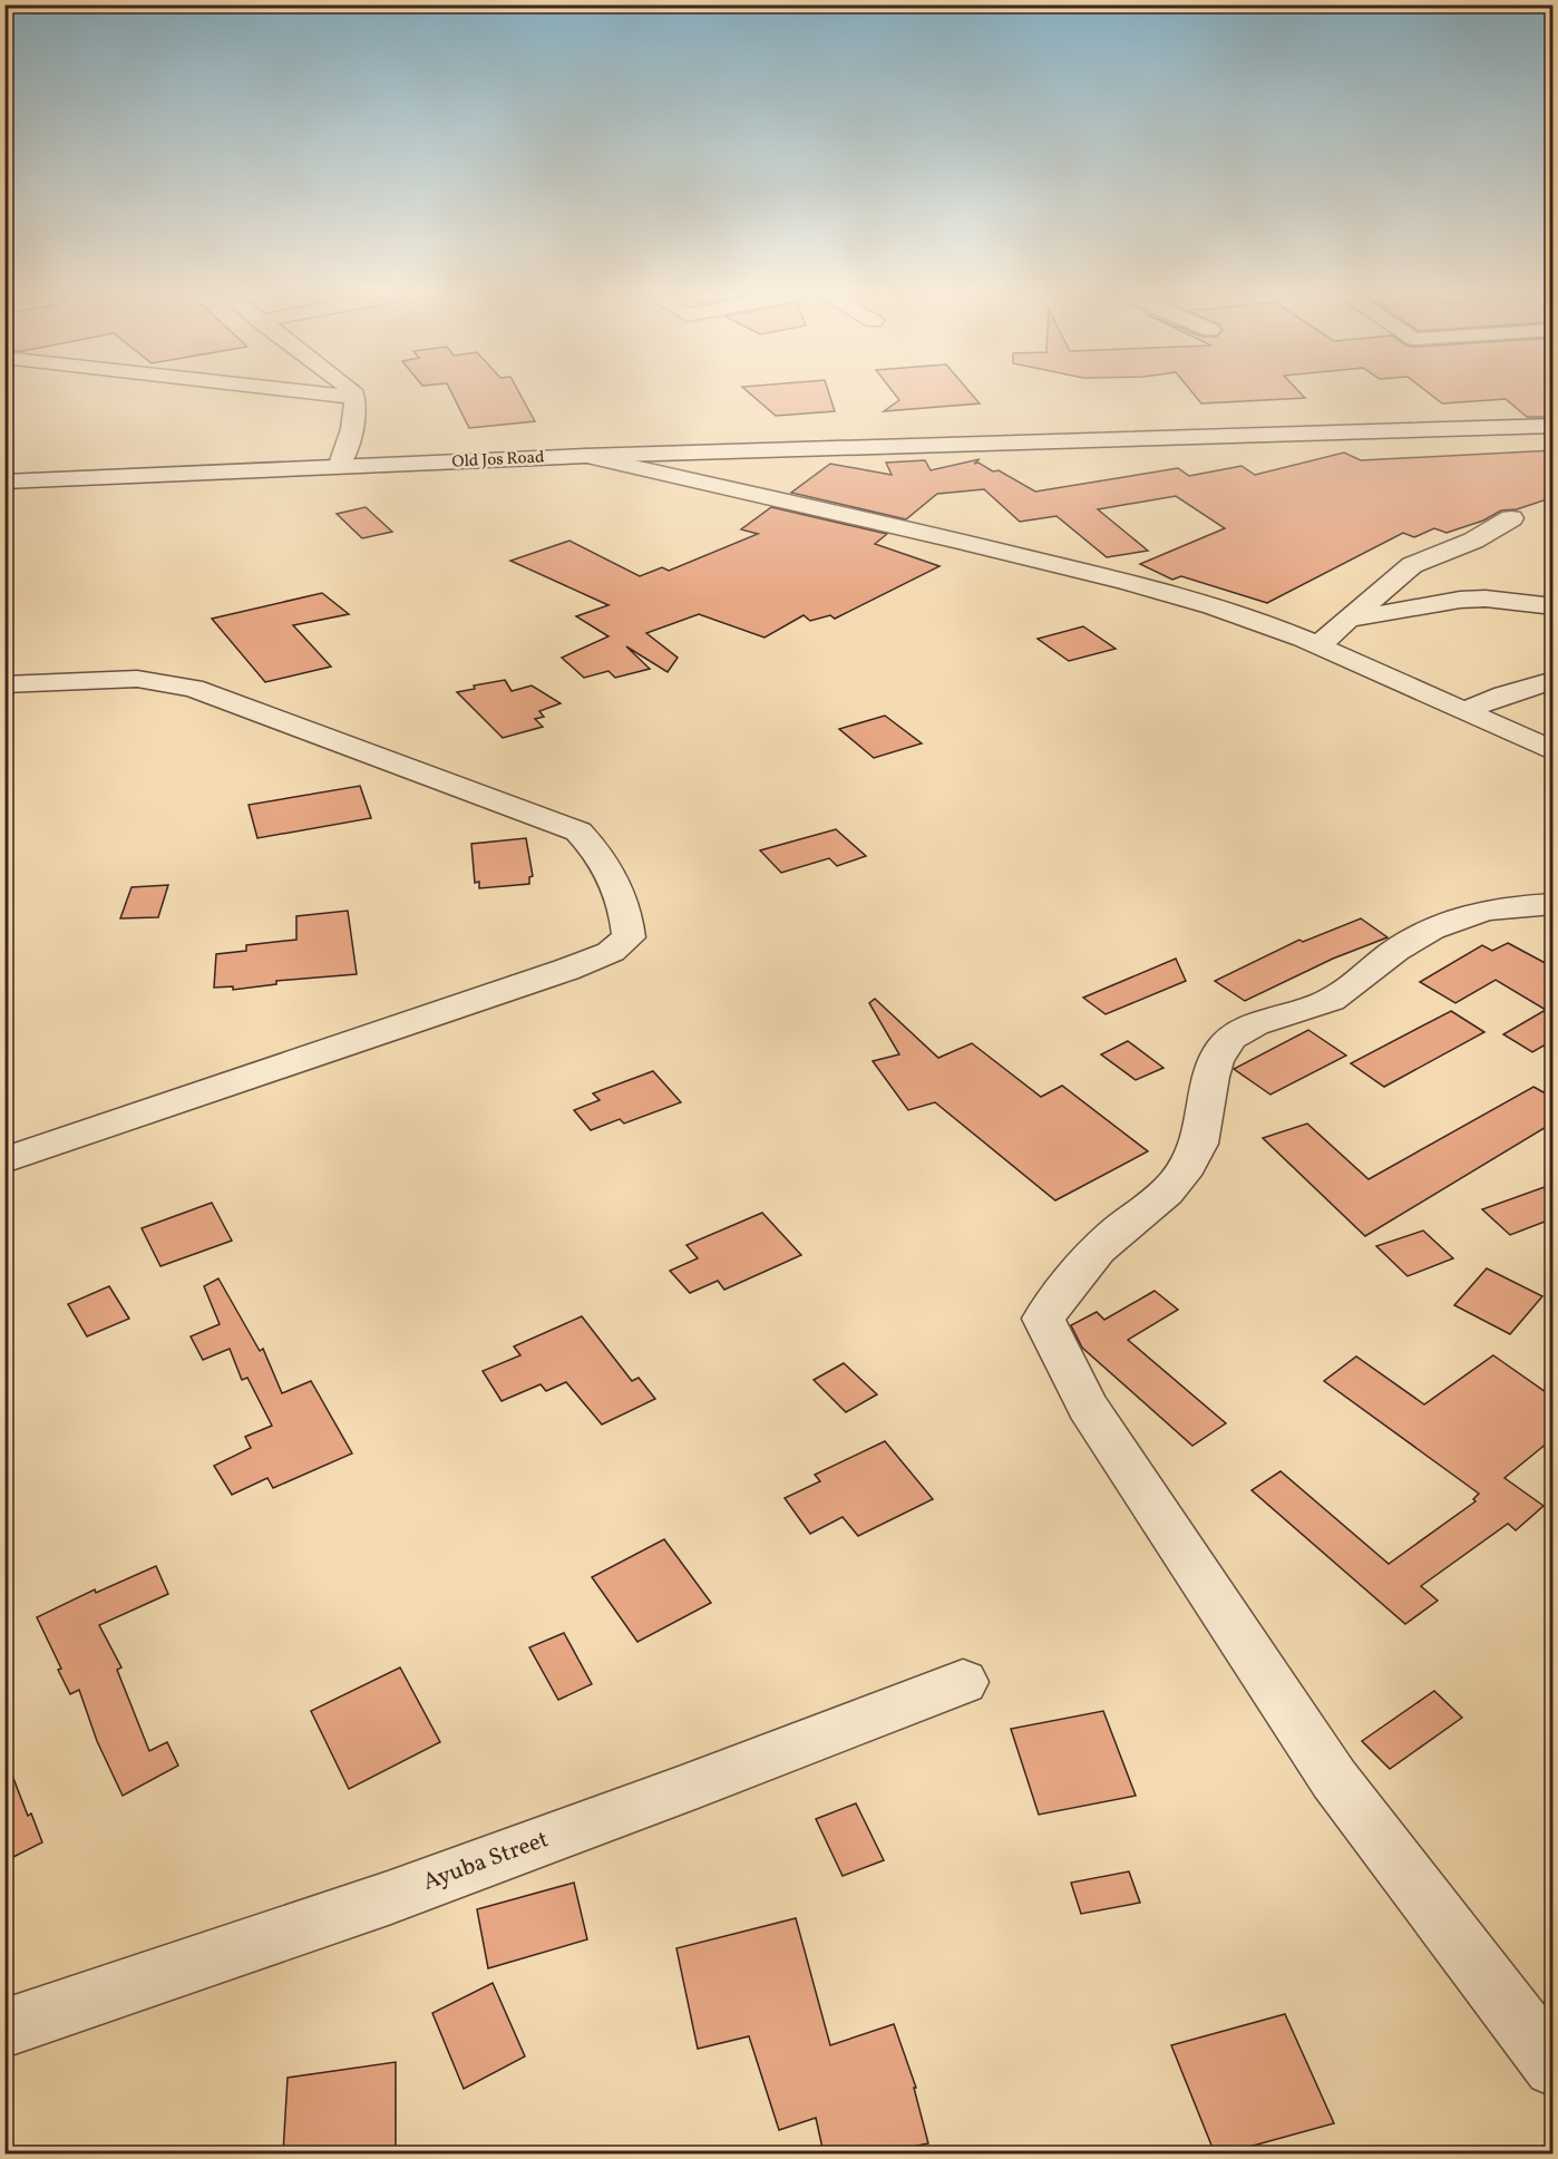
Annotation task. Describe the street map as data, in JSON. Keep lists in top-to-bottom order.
{
  "streets": {
    "street": ["Old Jos Road", "Ayuba Street"]
  }
}
